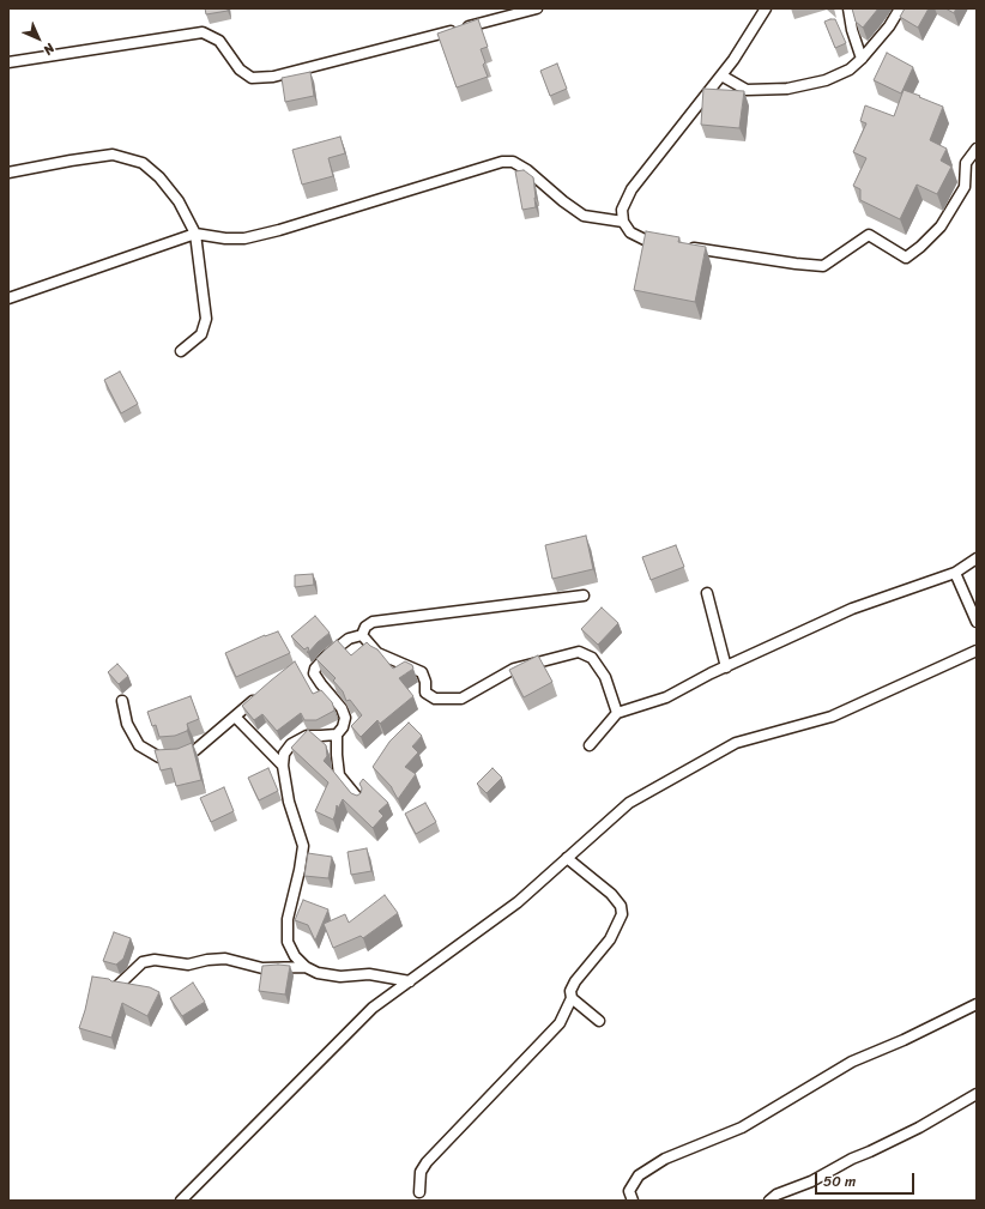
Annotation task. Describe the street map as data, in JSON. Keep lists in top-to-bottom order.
{
  "scale_bar": "50 m",
  "north": "bottom right"
}
